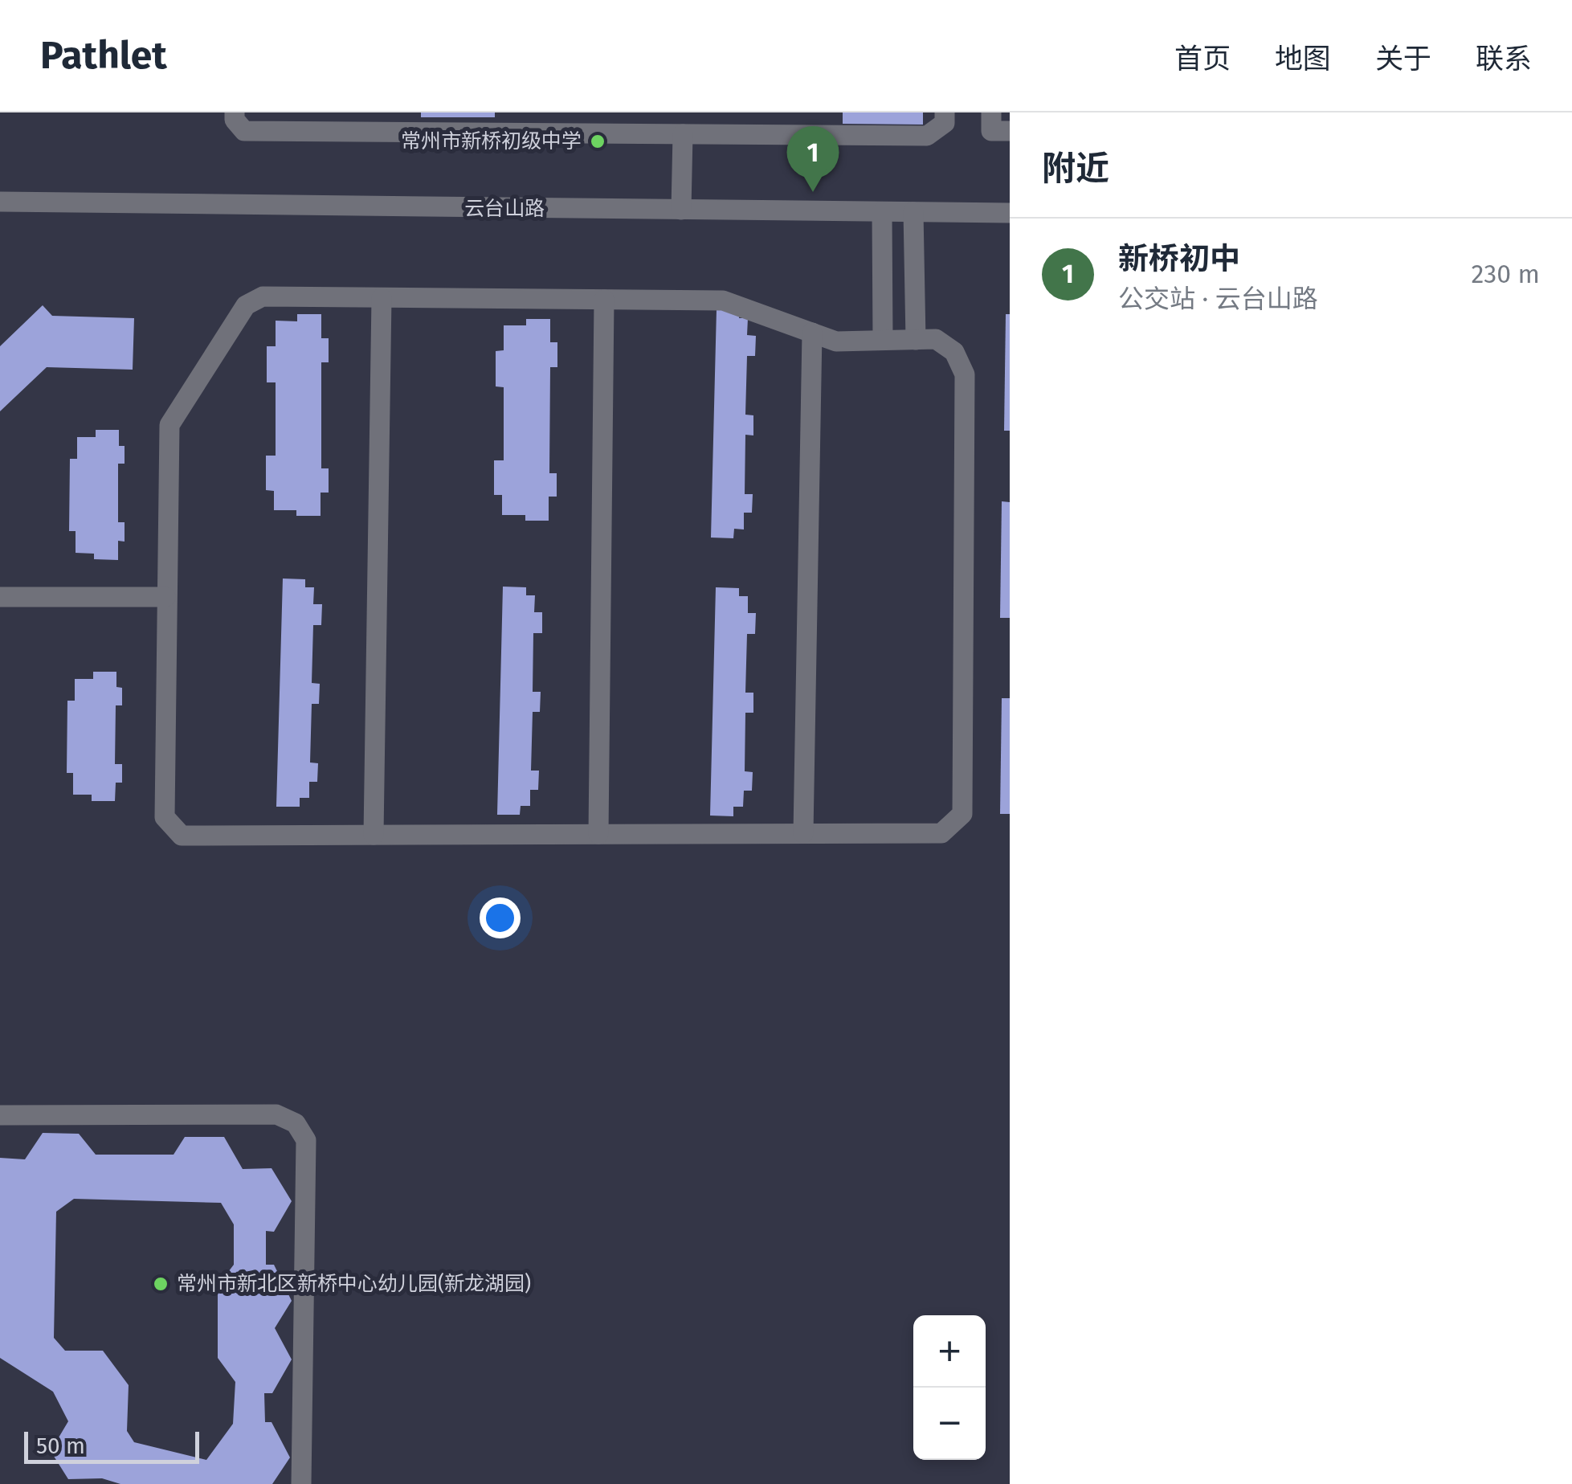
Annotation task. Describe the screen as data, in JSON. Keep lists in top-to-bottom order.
{
  "streets": {
    "street": ["云台山路"]
  },
  "places": ["常州市新桥初级中学", "常州市新北区新桥中心幼儿园(新龙湖园)"],
  "scale_bar": "50 m",
  "page": {
    "header": "Pathlet",
    "nav": [
      "首页",
      "地图",
      "关于",
      "联系"
    ],
    "heading": "附近",
    "pins": "1",
    "list": [
      {
        "mark": "1",
        "name": "新桥初中",
        "note": "公交站 · 云台山路",
        "value": "230 m"
      }
    ],
    "map_buttons": ["+", "−"],
    "scale": "50 m"
  }
}
